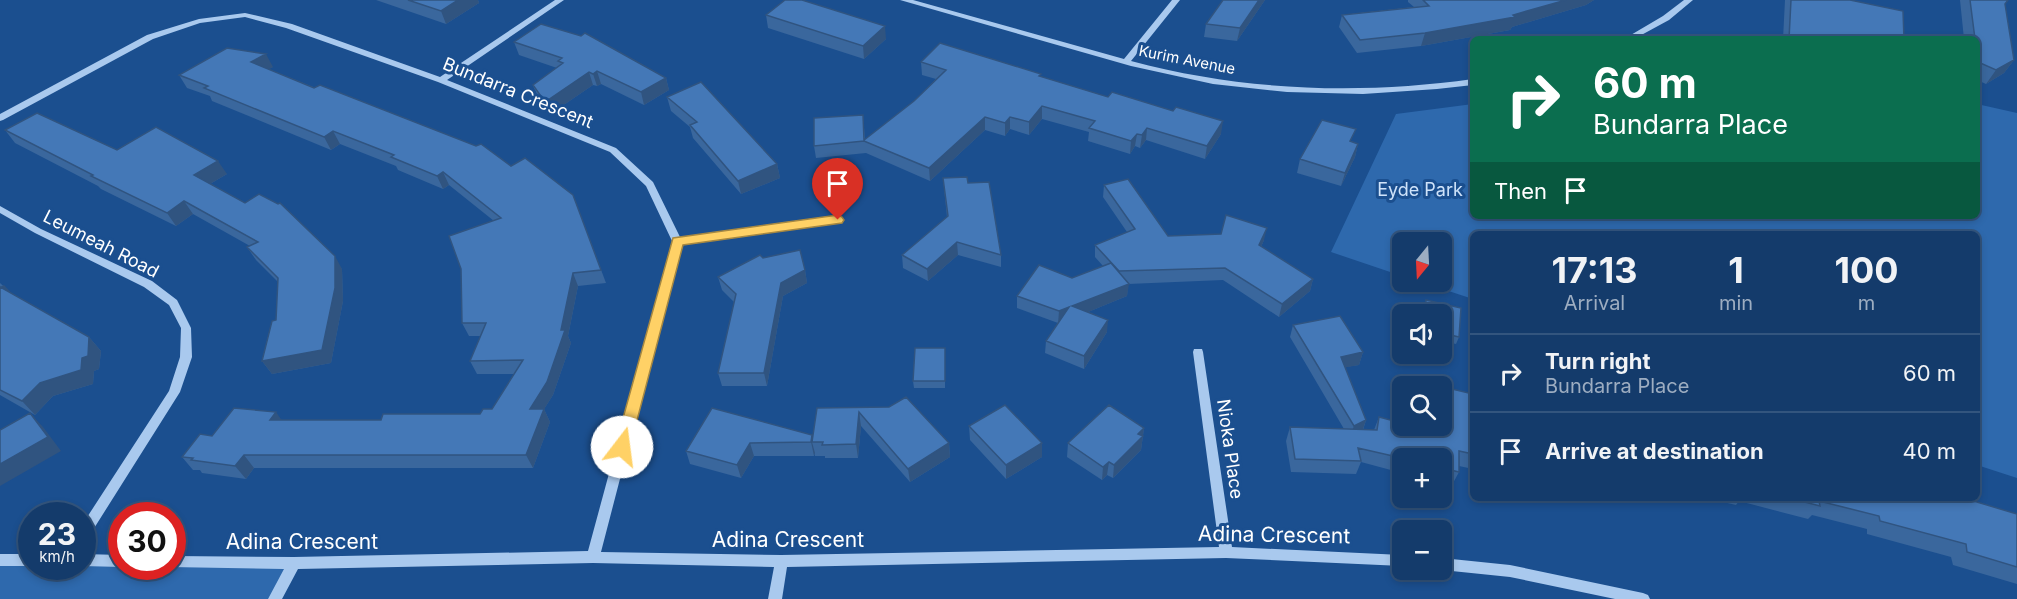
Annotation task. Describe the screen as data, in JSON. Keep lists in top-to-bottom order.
{
  "streets": {
    "street": [
      "Kurim Avenue",
      "Bundarra Crescent",
      "Leumeah Road",
      "Nioka Place",
      "Adina Crescent"
    ]
  },
  "crossings": [
    ["Nioka Place", "Adina Crescent"]
  ],
  "parks": ["Eyde Park"],
  "north": "bottom",
  "page": {
    "turn": ["60 m", "Bundarra Place"],
    "then": "Then",
    "eta": [
      "17:13",
      "Arrival",
      "1",
      "min",
      "100",
      "m"
    ],
    "map_buttons": ["+", "−"],
    "list": [
      {
        "name": "Turn right",
        "note": "Bundarra Place",
        "value": "60 m"
      },
      {
        "name": "Arrive at destination",
        "value": "40 m"
      }
    ],
    "speed": "23 km/h",
    "limit": "30"
  }
}
